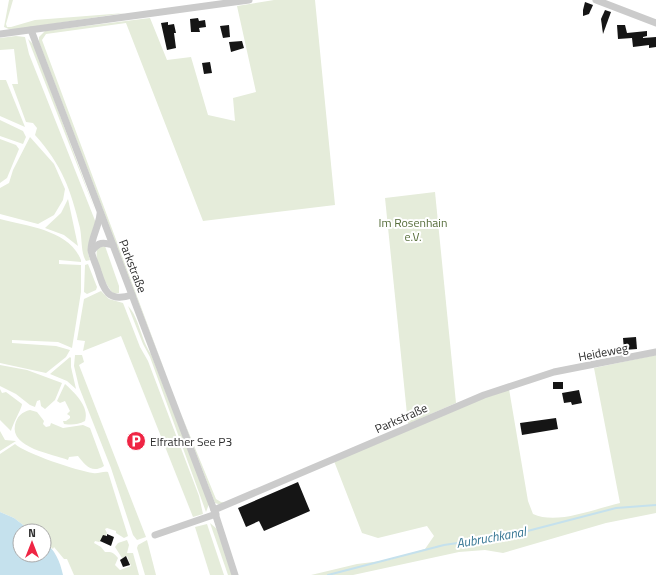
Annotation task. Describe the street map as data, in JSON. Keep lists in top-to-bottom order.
{
  "streets": {
    "street": ["Parkstraße", "Heideweg"]
  },
  "crossings": [
    ["Parkstraße", "Heideweg"]
  ],
  "water": ["Aubruchkanal"],
  "parks": ["Im Rosenhain e.V."],
  "places": {
    "parking": ["Elfrather See P3"]
  },
  "north": "top"
}
